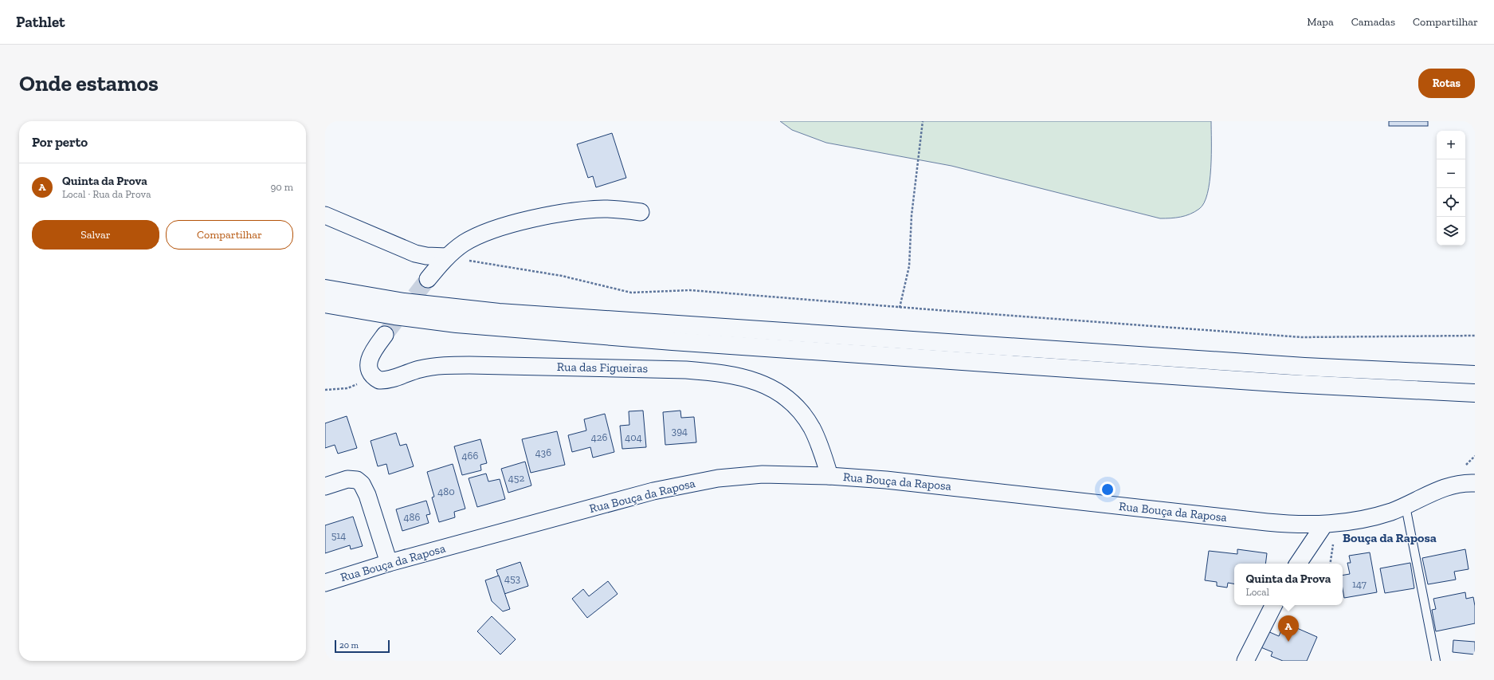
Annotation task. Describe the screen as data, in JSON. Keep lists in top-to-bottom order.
{
  "streets": {
    "street": ["Rua das Figueiras", "Rua Bouça da Raposa"]
  },
  "crossings": [
    ["Rua das Figueiras", "Rua Bouça da Raposa"]
  ],
  "districts": ["Bouça da Raposa"],
  "house_numbers": [
    "394",
    "426",
    "404",
    "436",
    "466",
    "452",
    "480",
    "486",
    "514",
    "453",
    "147"
  ],
  "scale_bar": "20 m",
  "page": {
    "header": "Pathlet",
    "nav": ["Mapa", "Camadas", "Compartilhar"],
    "buttons": [
      "Rotas",
      ["Salvar", "Compartilhar"]
    ],
    "title": "Onde estamos",
    "heading": "Por perto",
    "map_buttons": ["+", "−"],
    "list": [
      {
        "mark": "A",
        "name": "Quinta da Prova",
        "note": "Local · Rua da Prova",
        "value": "90 m"
      }
    ],
    "popup": ["Quinta da Prova", "Local"],
    "pins": "A",
    "scale": "20 m"
  }
}
